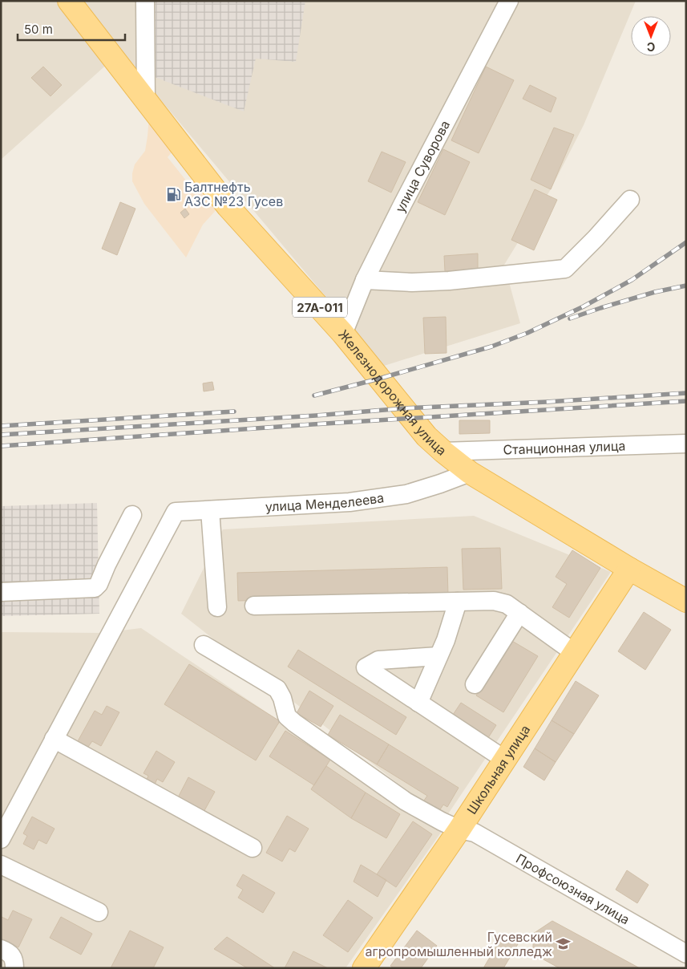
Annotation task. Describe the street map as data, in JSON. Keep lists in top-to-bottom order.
{
  "streets": {
    "main road": ["27А-011", "Железнодорожная улица", "Школьная улица"],
    "street": [
      "улица Суворова",
      "Станционная улица",
      "улица Менделеева",
      "Профсоюзная улица"
    ]
  },
  "crossings": [
    ["улица Суворова", "Железнодорожная улица"],
    ["Железнодорожная улица", "Станционная улица"],
    ["Железнодорожная улица", "улица Менделеева"],
    ["Железнодорожная улица", "Школьная улица"],
    ["Школьная улица", "Профсоюзная улица"]
  ],
  "places": {
    "fuel station": ["Балтнефть АЗС №23 Гусев"],
    "school or university": ["Гусевский агропромышленный колледж"]
  },
  "scale_bar": "50 m",
  "north": "bottom"
}
